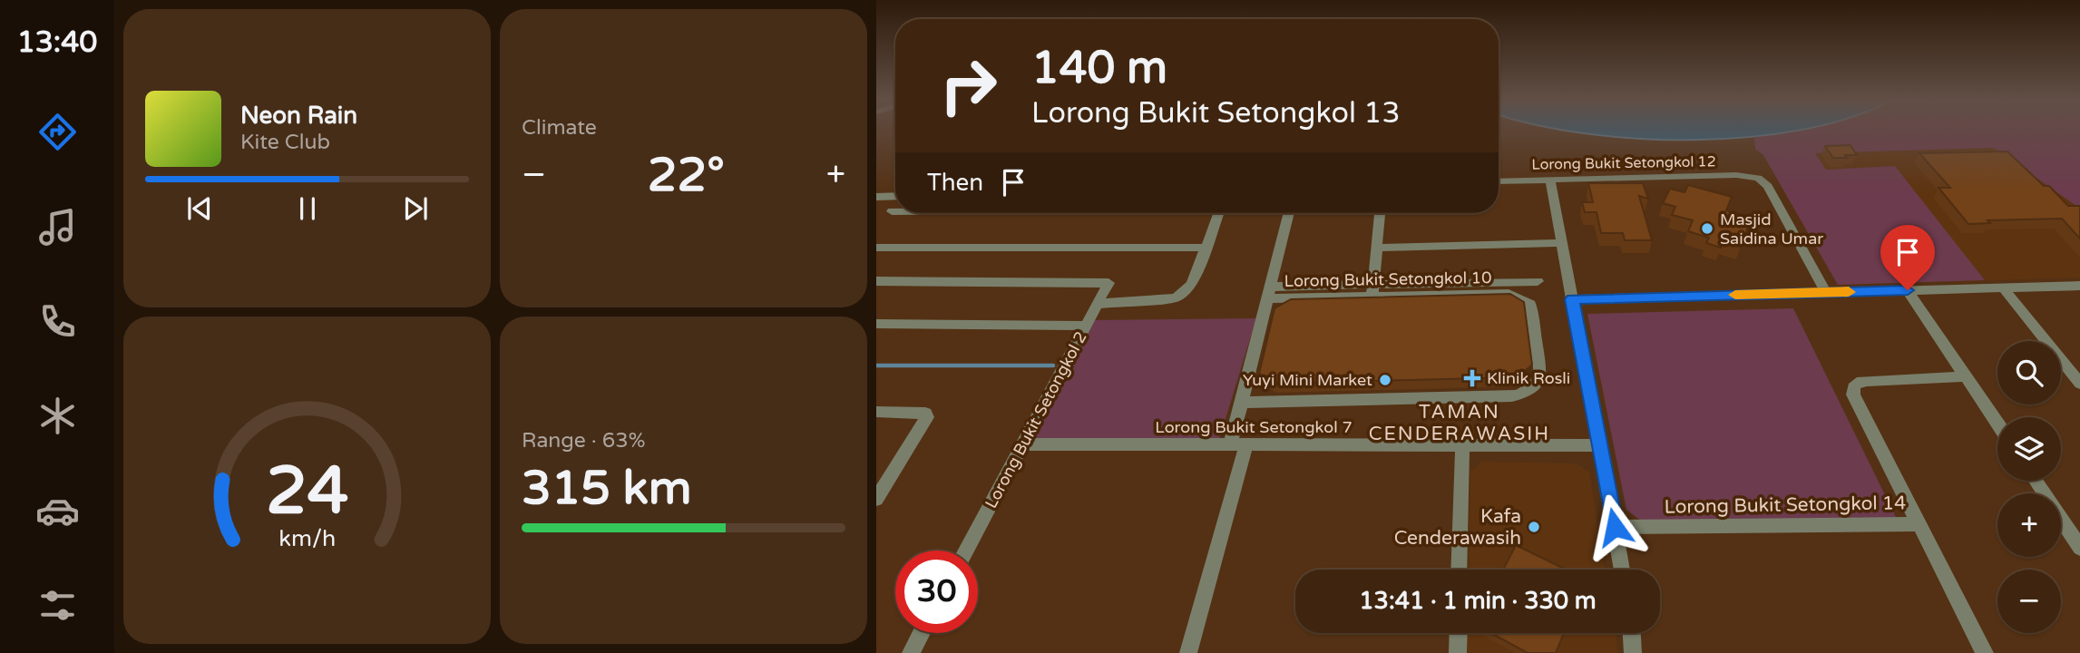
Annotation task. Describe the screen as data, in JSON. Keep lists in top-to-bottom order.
{
  "streets": {
    "street": [
      "Lorong Bukit Setongkol 12",
      "Lorong Bukit Setongkol 10",
      "Lorong Bukit Setongkol 2",
      "Lorong Bukit Setongkol 7",
      "Lorong Bukit Setongkol 14"
    ]
  },
  "crossings": [
    ["Lorong Bukit Setongkol 2", "Lorong Bukit Setongkol 7"]
  ],
  "districts": ["TAMAN CENDERAWASIH"],
  "places": {
    "other": ["Masjid Saidina Umar", "Yuyi Mini Market", "Kafa Cenderawasih"],
    "health": ["Klinik Rosli"]
  },
  "page": {
    "tabs": "13:40",
    "tile": [
      "Climate",
      ["Range · 63%", "315 km"]
    ],
    "turn": ["140 m", "Lorong Bukit Setongkol 13"],
    "song": ["Neon Rain", "Kite Club"],
    "heat": ["−", "22°", "+"],
    "then": "Then",
    "map_buttons": ["+", "−"],
    "limit": "30",
    "trip": "13:41 · 1 min · 330 m",
    "gauge": ["24", "km/h"]
  }
}
